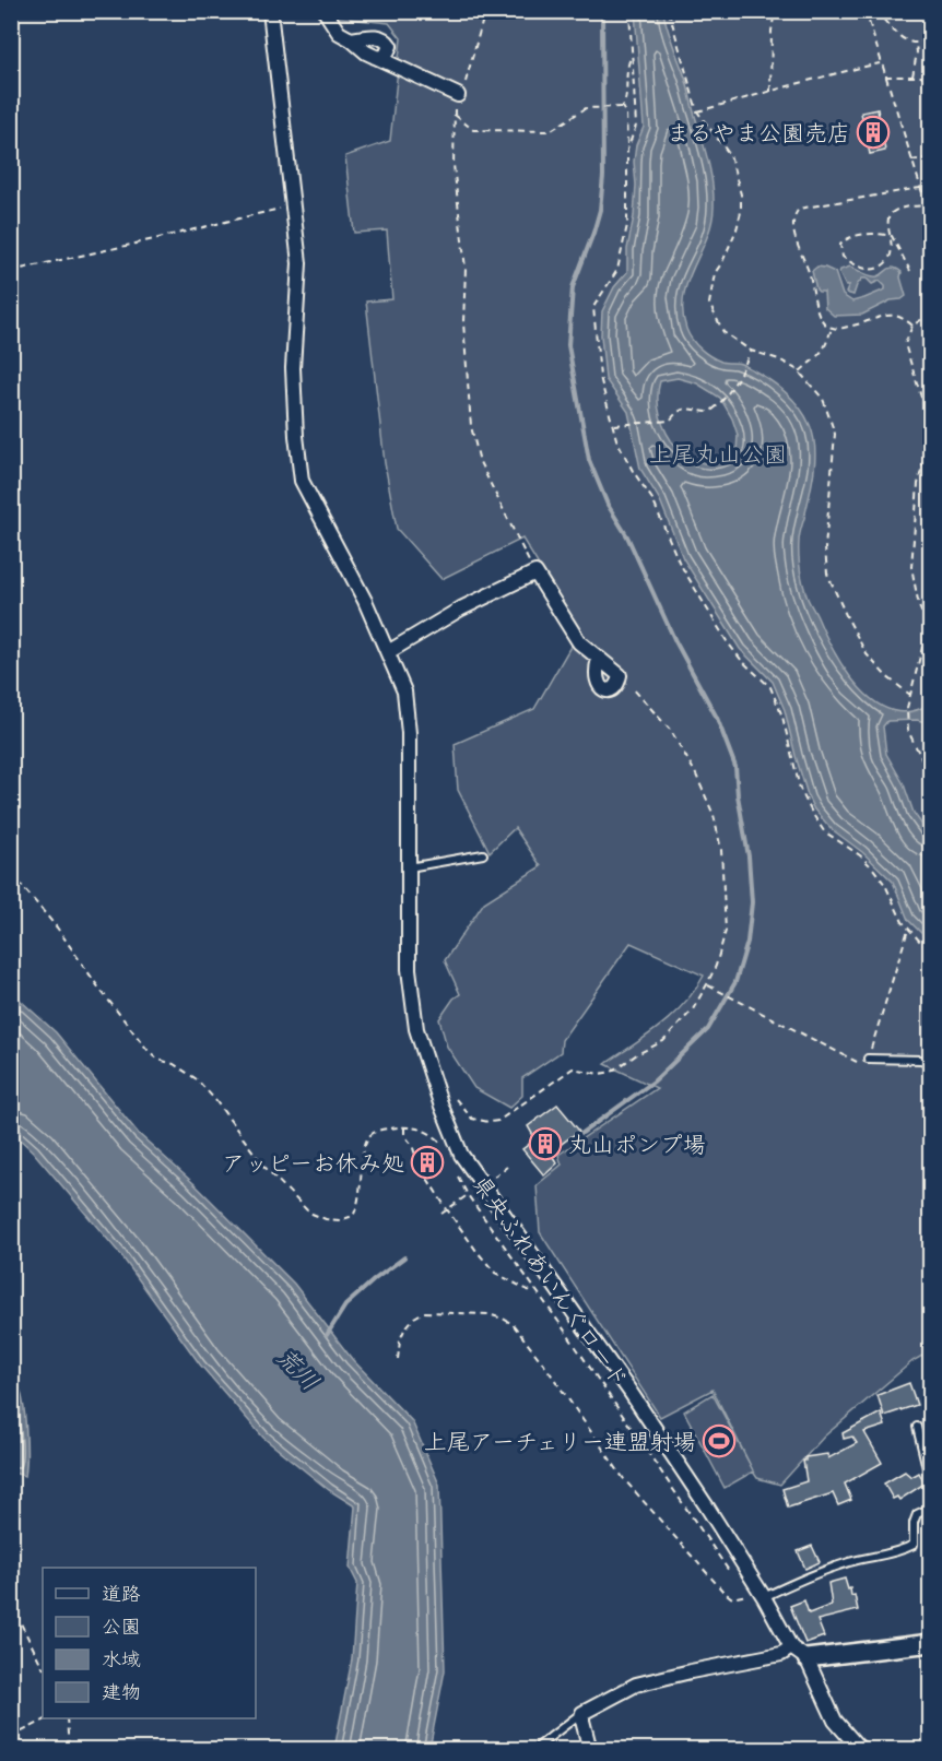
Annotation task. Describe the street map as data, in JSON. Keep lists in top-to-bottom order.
{
  "streets": {
    "path": ["県央ふれあいんぐロード"]
  },
  "water": ["荒川"],
  "parks": ["上尾丸山公園"],
  "places": {
    "building": ["まるやま公園売店", "丸山ポンプ場", "アッピーお休み処"],
    "sports": ["上尾アーチェリー連盟射場"]
  },
  "legend": [
    "道路",
    "公園",
    "水域",
    "建物"
  ]
}
